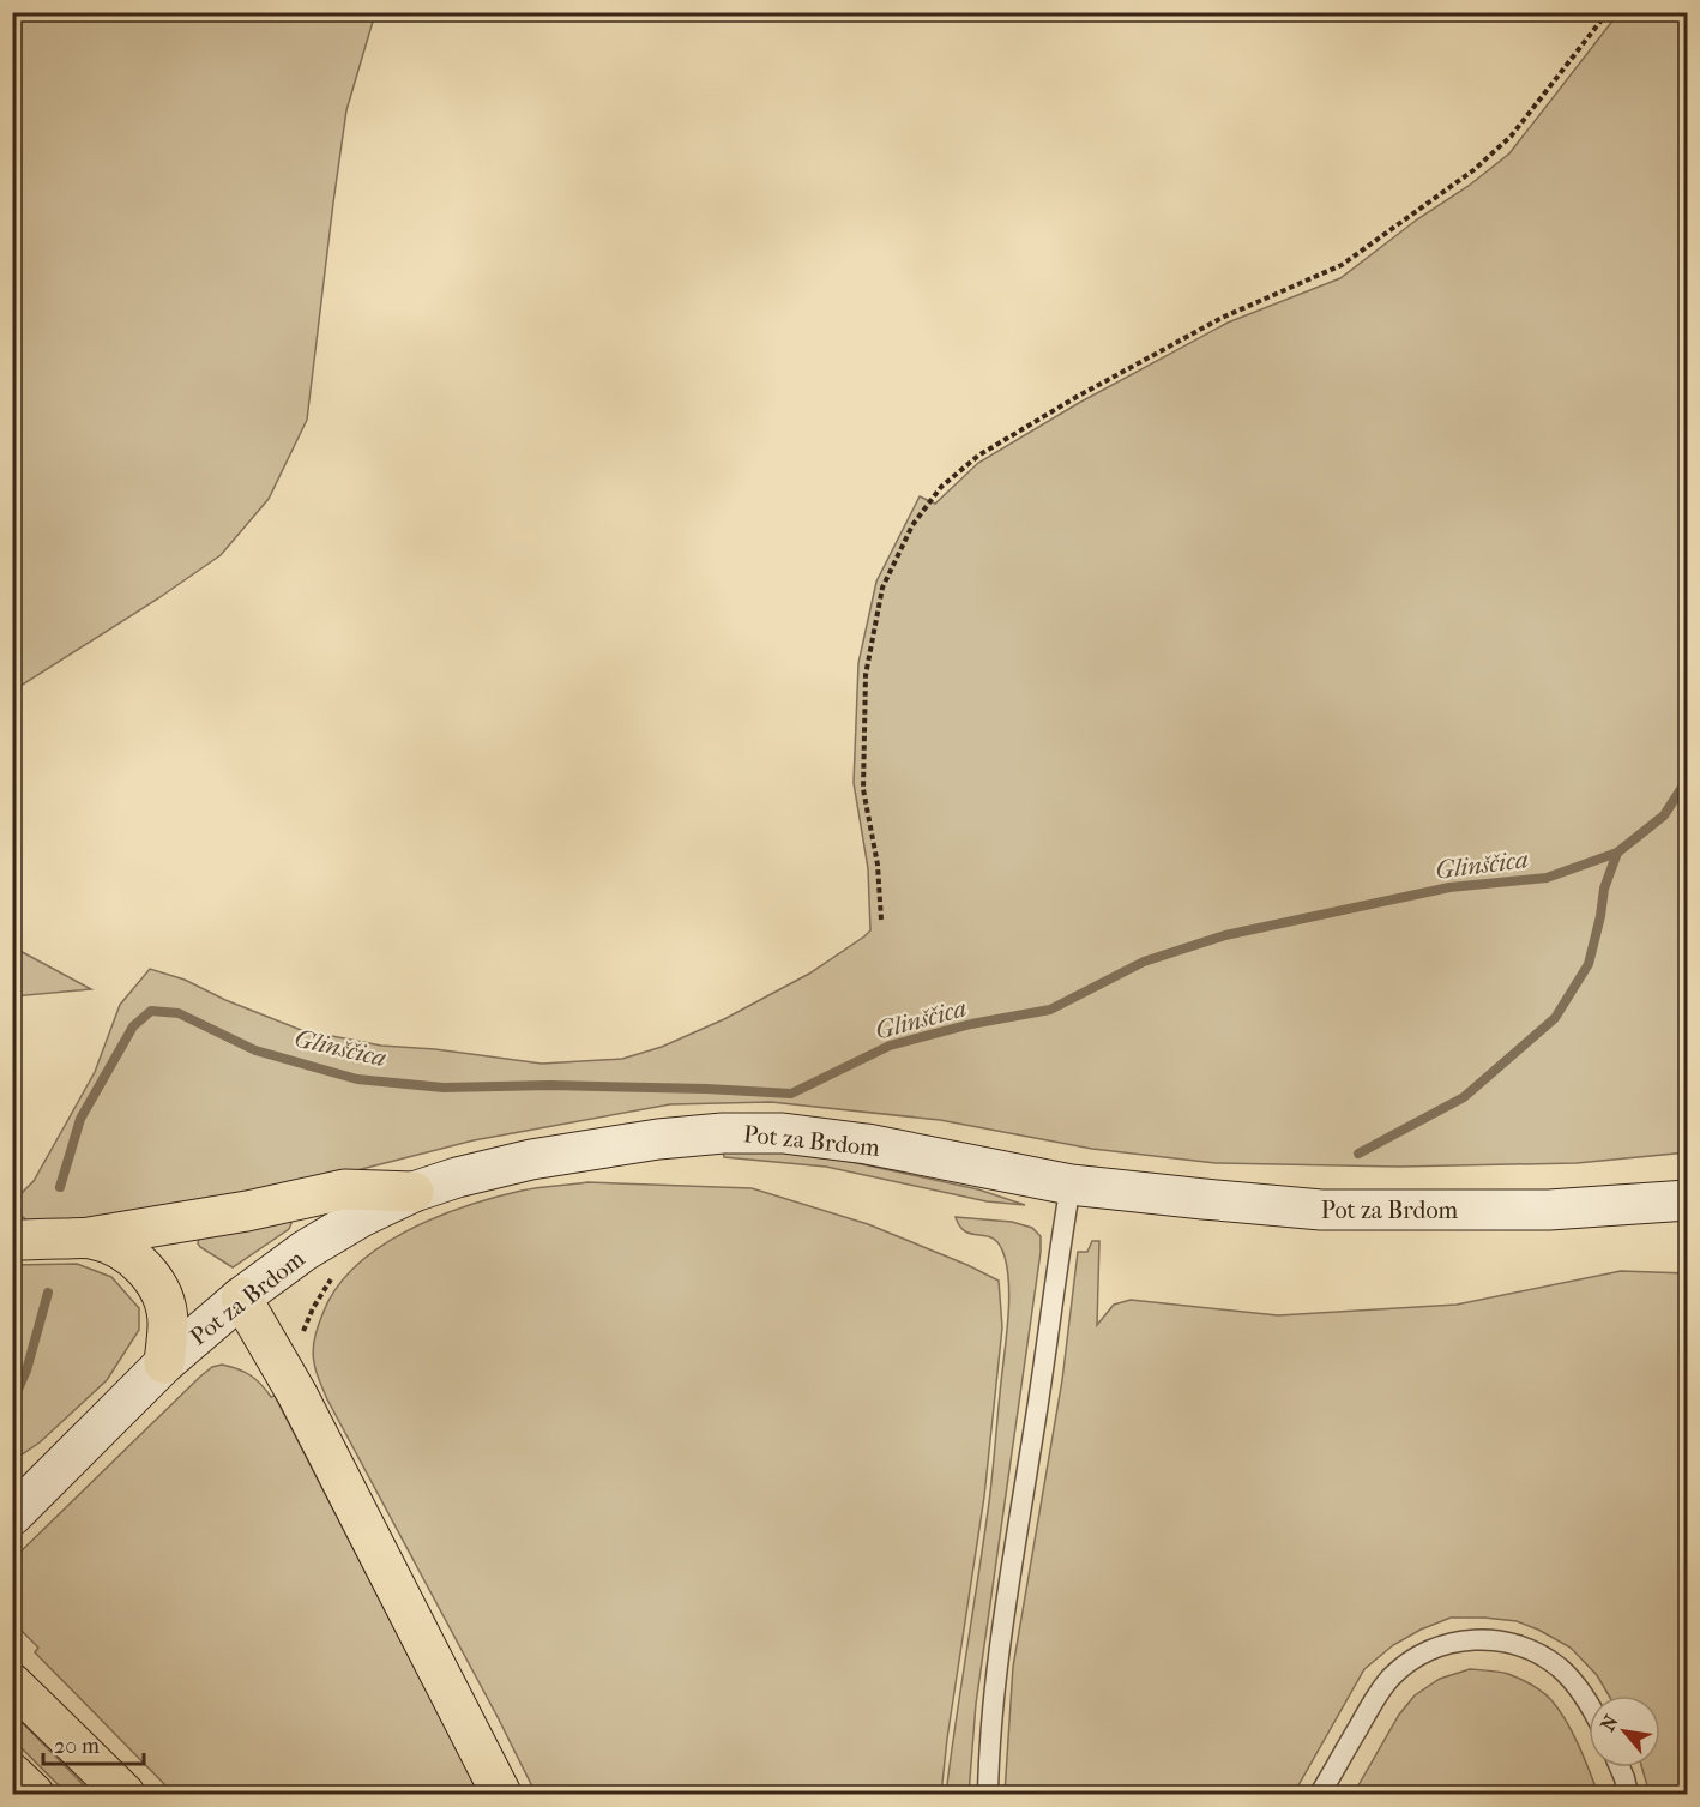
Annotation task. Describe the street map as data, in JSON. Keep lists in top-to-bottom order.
{
  "streets": {
    "main road": ["Pot za Brdom"]
  },
  "water": ["Glinščica"],
  "scale_bar": "20 m",
  "north": "top left"
}
